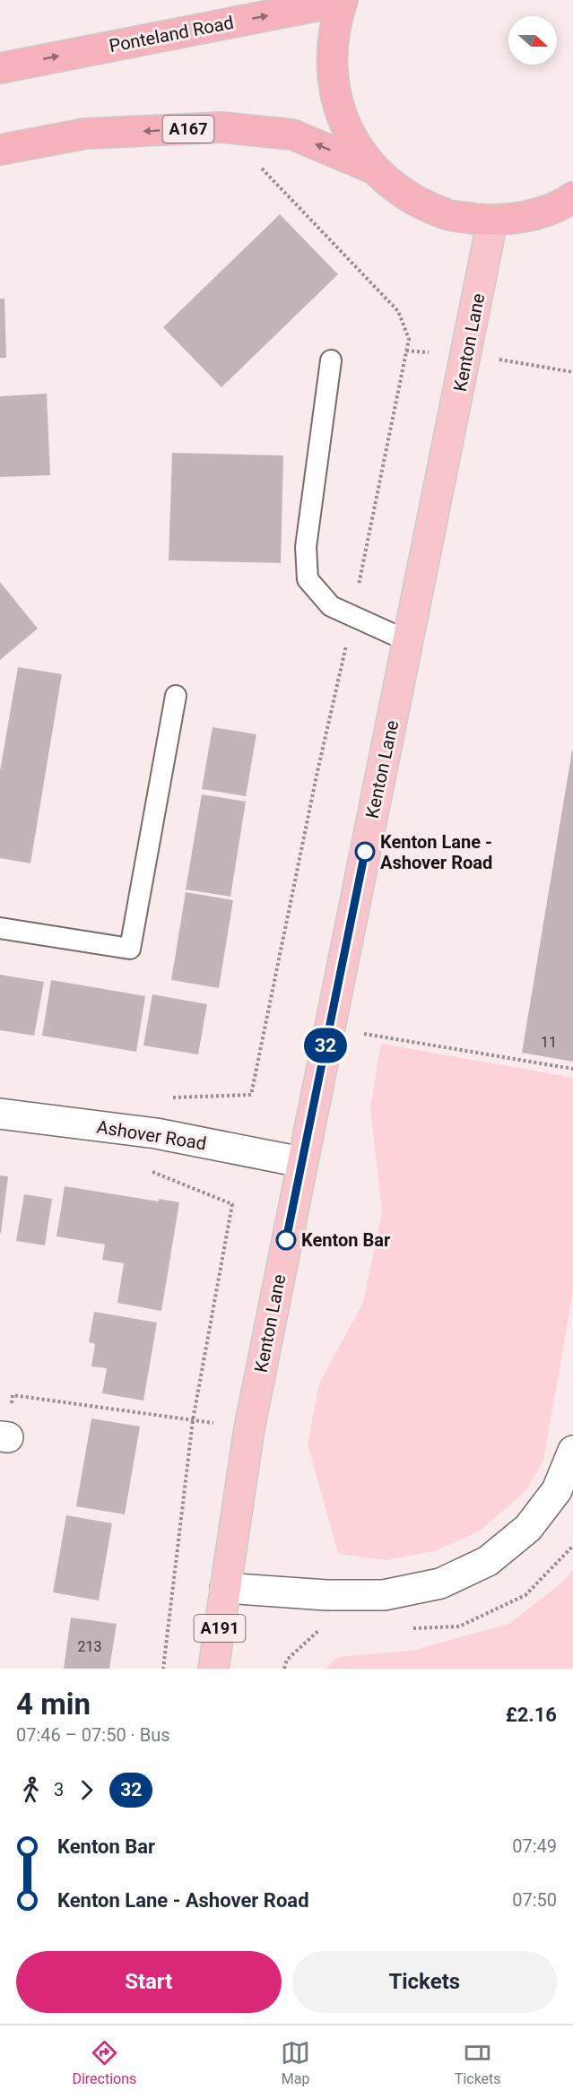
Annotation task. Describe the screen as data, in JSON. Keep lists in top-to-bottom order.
{
  "streets": {
    "highway": ["Ponteland Road", "A167"],
    "main road": ["Kenton Lane", "A191"],
    "street": ["Ashover Road"]
  },
  "crossings": [
    ["Ponteland Road", "A167"],
    ["A167", "Kenton Lane"],
    ["Kenton Lane", "Ashover Road"]
  ],
  "places": ["Kenton Lane - Ashover Road", "Kenton Bar"],
  "lines": ["bus line 32"],
  "house_numbers": ["11", "213"],
  "north": "right",
  "page": {
    "on_map": "32",
    "heading": ["4 min", "07:46 – 07:50 · Bus", "£2.16"],
    "legs": ["3", "32"],
    "list": [
      {
        "name": "Kenton Bar",
        "value": "07:49"
      },
      {
        "name": "Kenton Lane - Ashover Road",
        "value": "07:50"
      }
    ],
    "buttons": ["Start", "Tickets"],
    "tabs": ["Directions", "Map", "Tickets"]
  }
}
